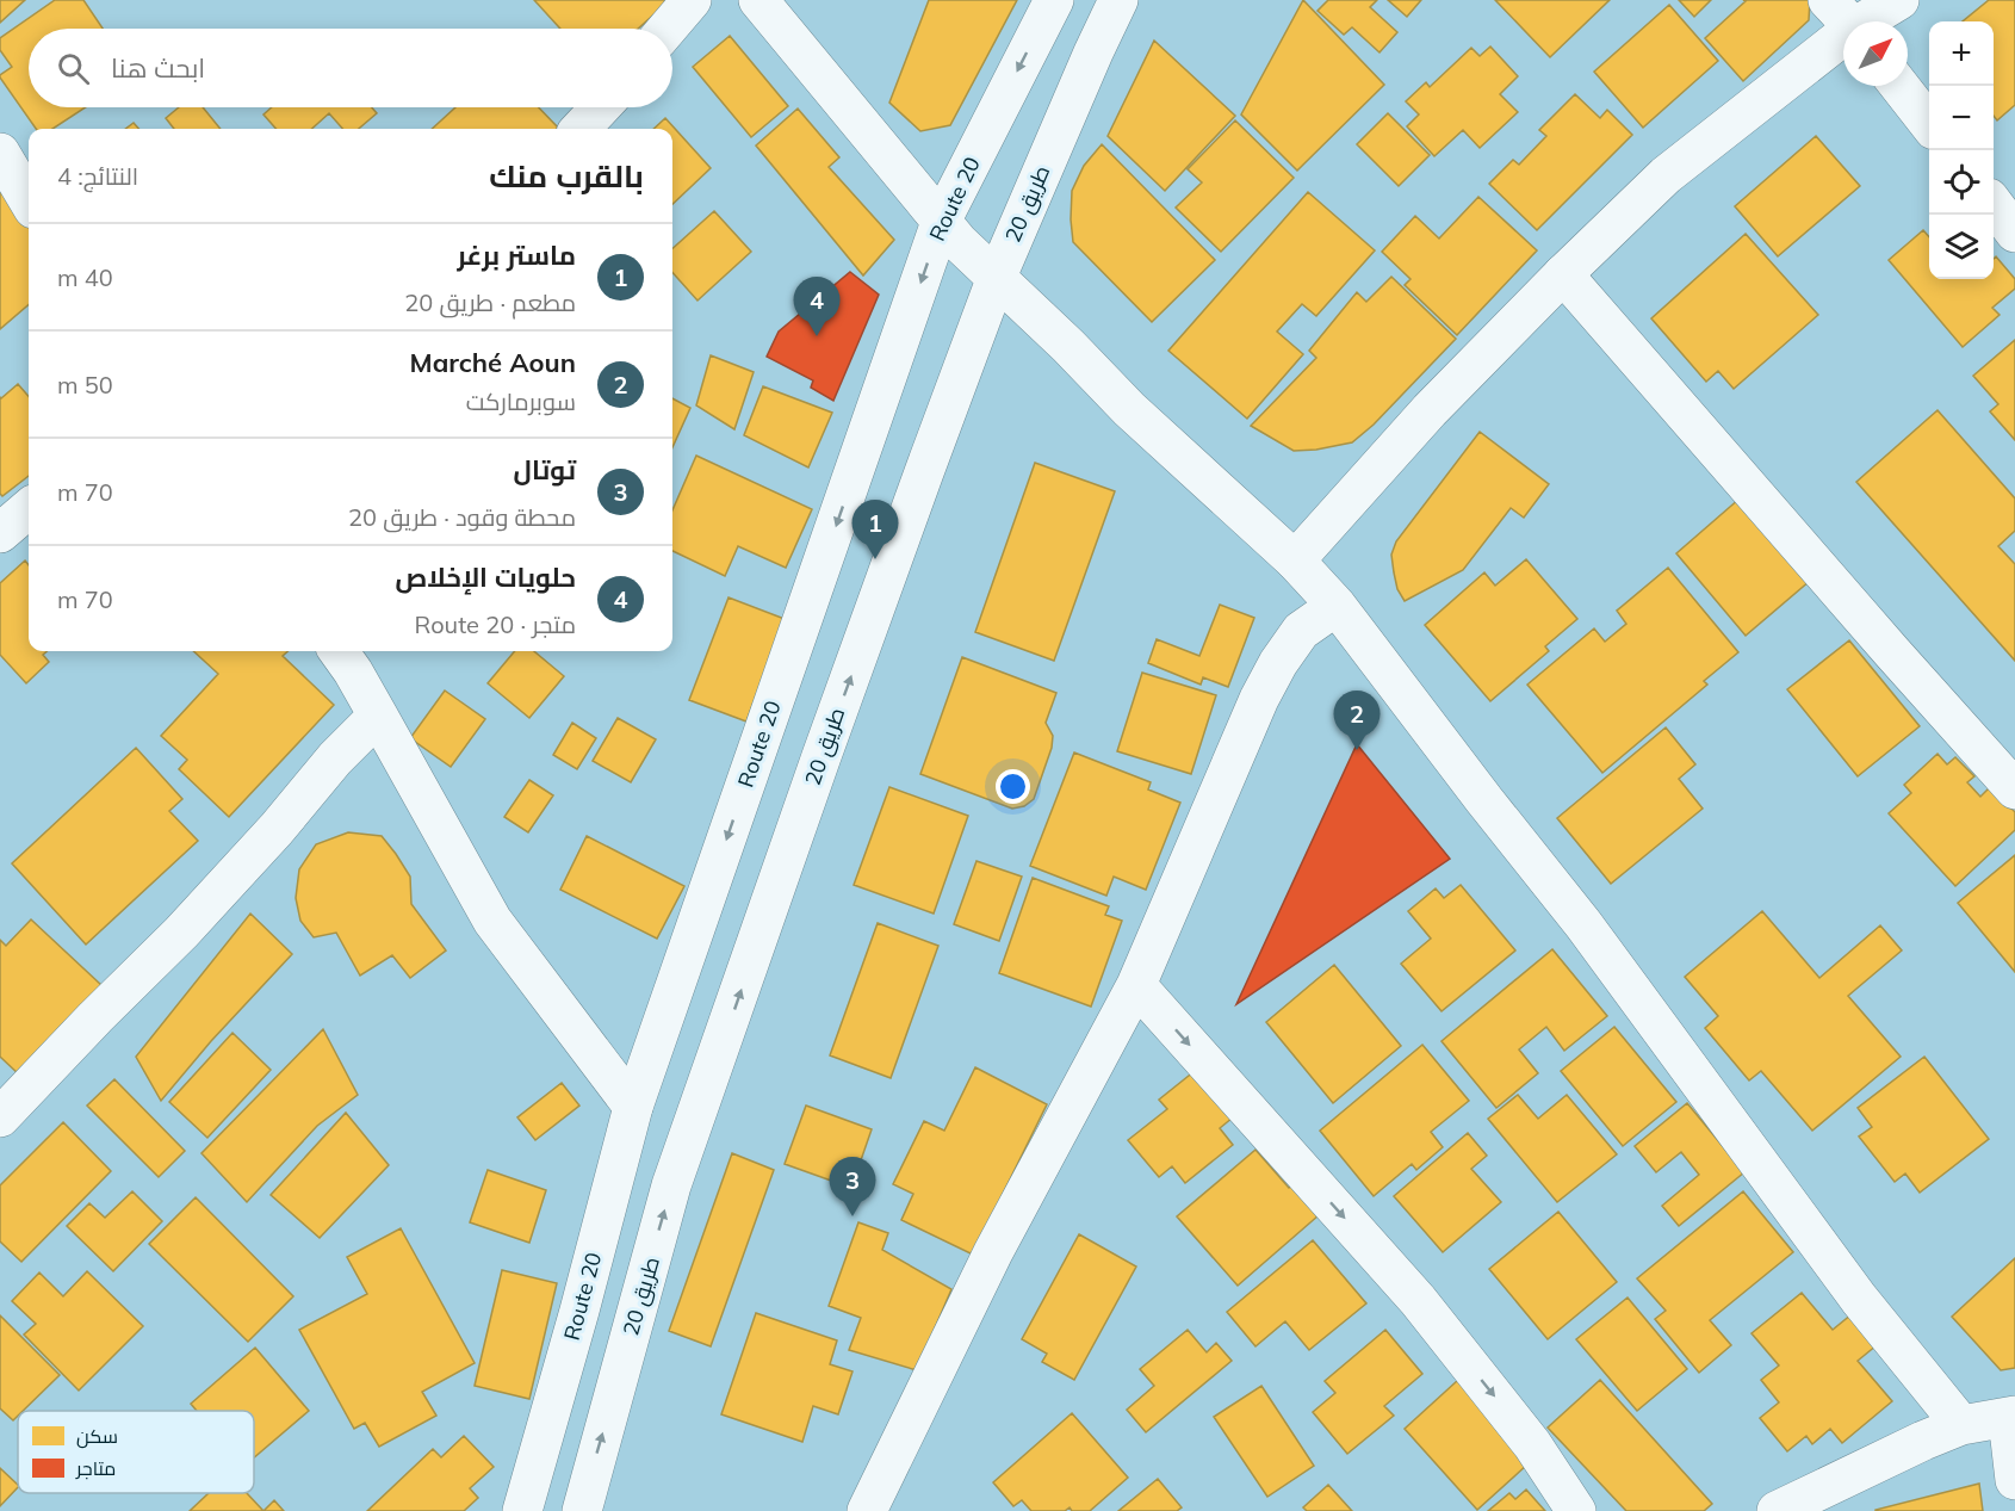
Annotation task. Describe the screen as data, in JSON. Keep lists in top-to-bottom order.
{
  "streets": {
    "street": ["Route 20", "طريق 20"]
  },
  "one_way": ["Route 20"],
  "legend": ["سكن", "متاجر"],
  "north": "top right",
  "page": {
    "map_buttons": ["+", "−"],
    "search": "ابحث هنا",
    "heading": ["بالقرب منك", "النتائج: 4"],
    "list": [
      {
        "mark": "1",
        "name": "ماستر برغر",
        "note": "مطعم · طريق 20",
        "value": "40 m"
      },
      {
        "mark": "2",
        "name": "Marché Aoun",
        "note": "سوبرماركت",
        "value": "50 m"
      },
      {
        "mark": "3",
        "name": "توتال",
        "note": "محطة وقود · طريق 20",
        "value": "70 m"
      },
      {
        "mark": "4",
        "name": "حلويات الإخلاص",
        "note": "متجر · Route 20",
        "value": "70 m"
      }
    ],
    "pins": [
      "4",
      "1",
      "2",
      "3"
    ]
  }
}
